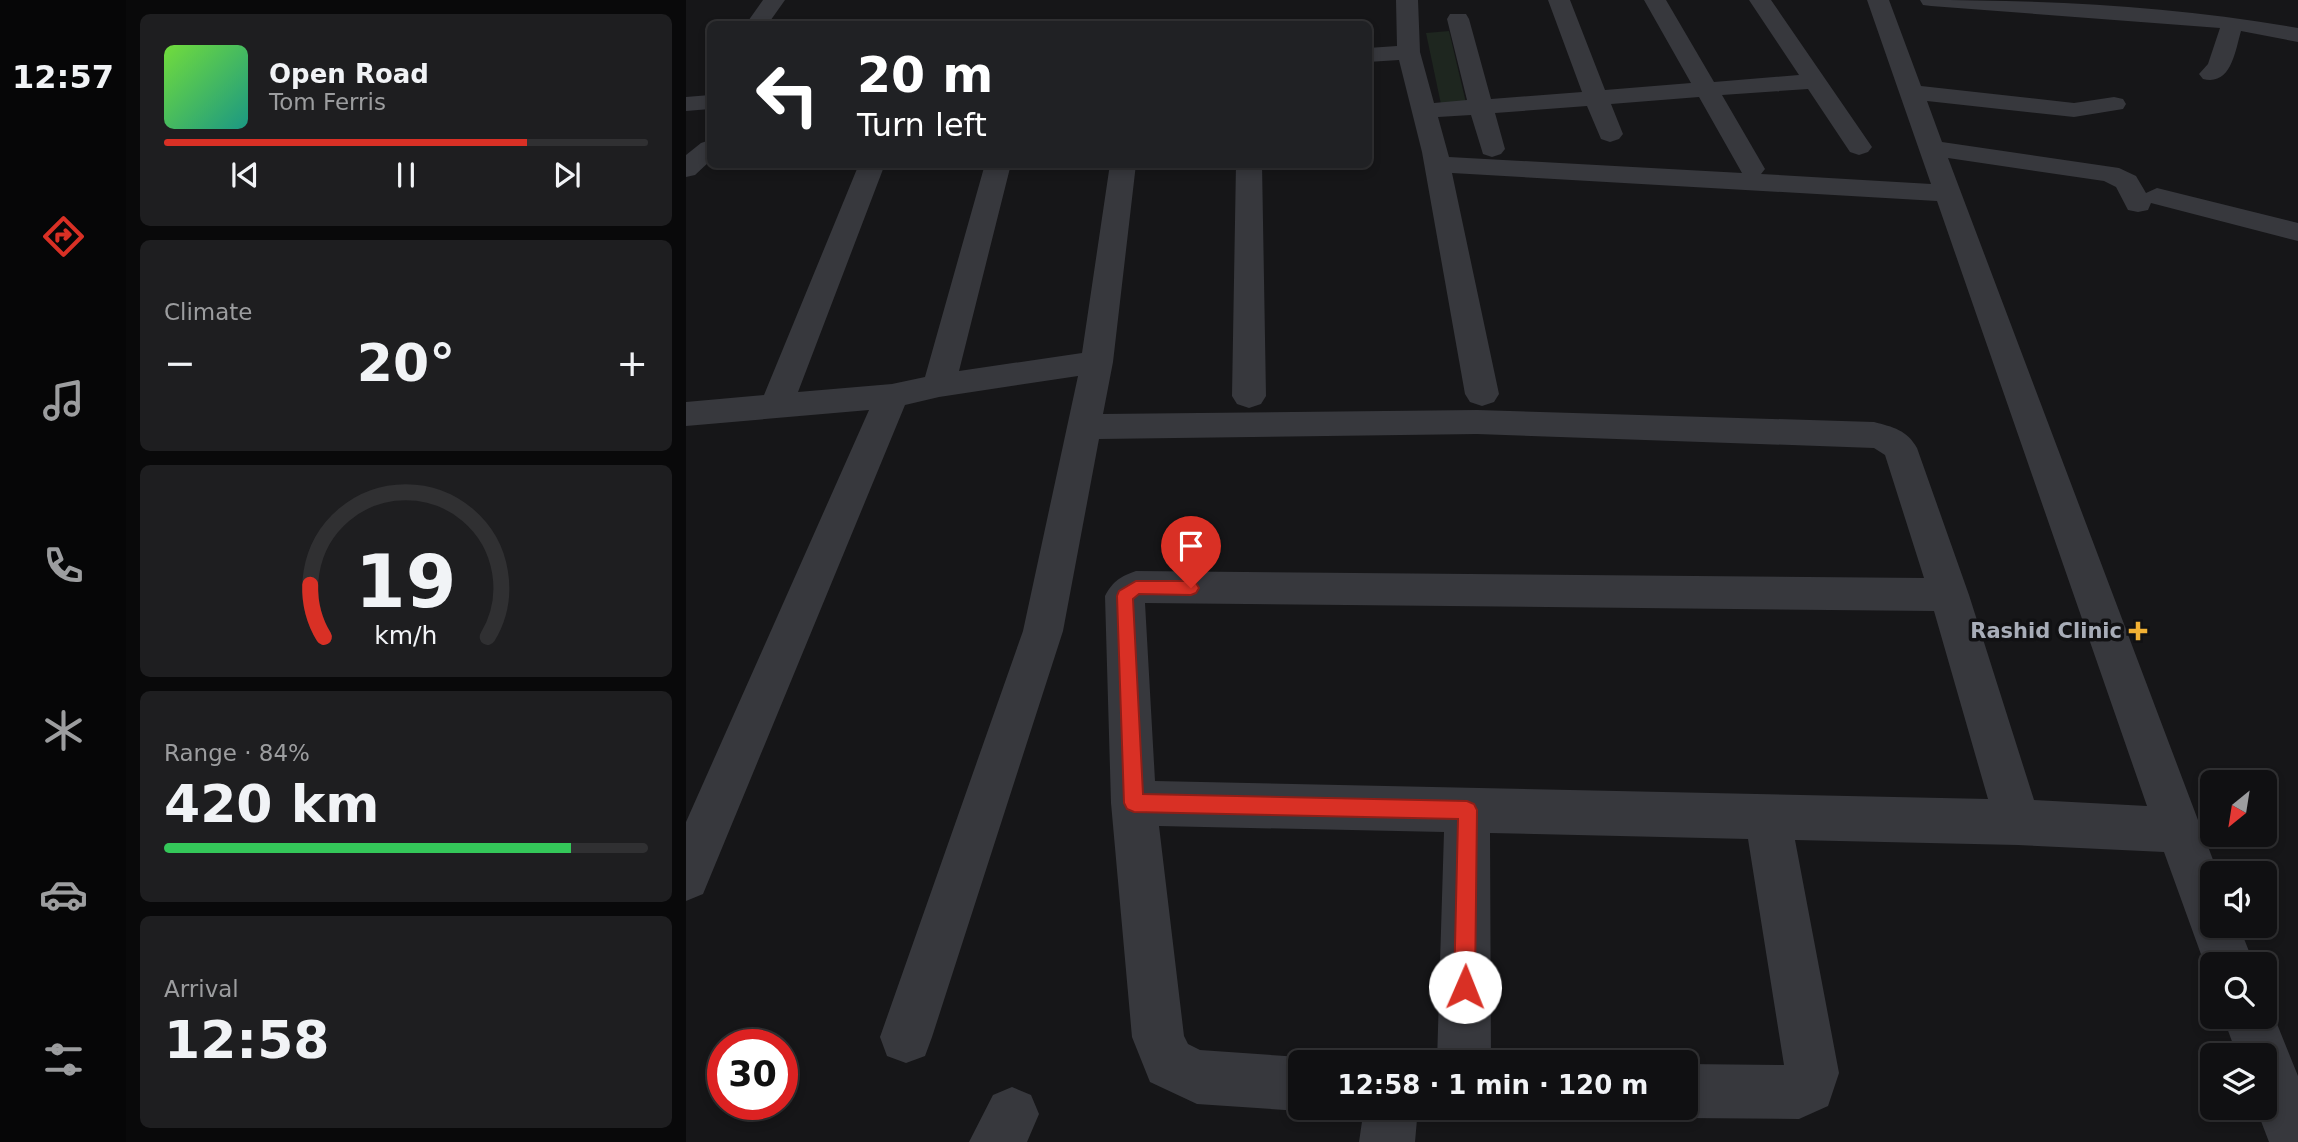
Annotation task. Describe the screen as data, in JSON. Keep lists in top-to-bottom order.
{
  "places": {
    "health": ["Rashid Clinic"]
  },
  "north": "bottom left",
  "page": {
    "tabs": "12:57",
    "turn": ["20 m", "Turn left"],
    "song": ["Open Road", "Tom Ferris"],
    "tile": [
      "Climate",
      ["Range · 84%", "420 km"],
      ["Arrival", "12:58"]
    ],
    "heat": ["−", "20°", "+"],
    "limit": "30",
    "trip": "12:58 · 1 min · 120 m",
    "gauge": ["19", "km/h"]
  }
}
